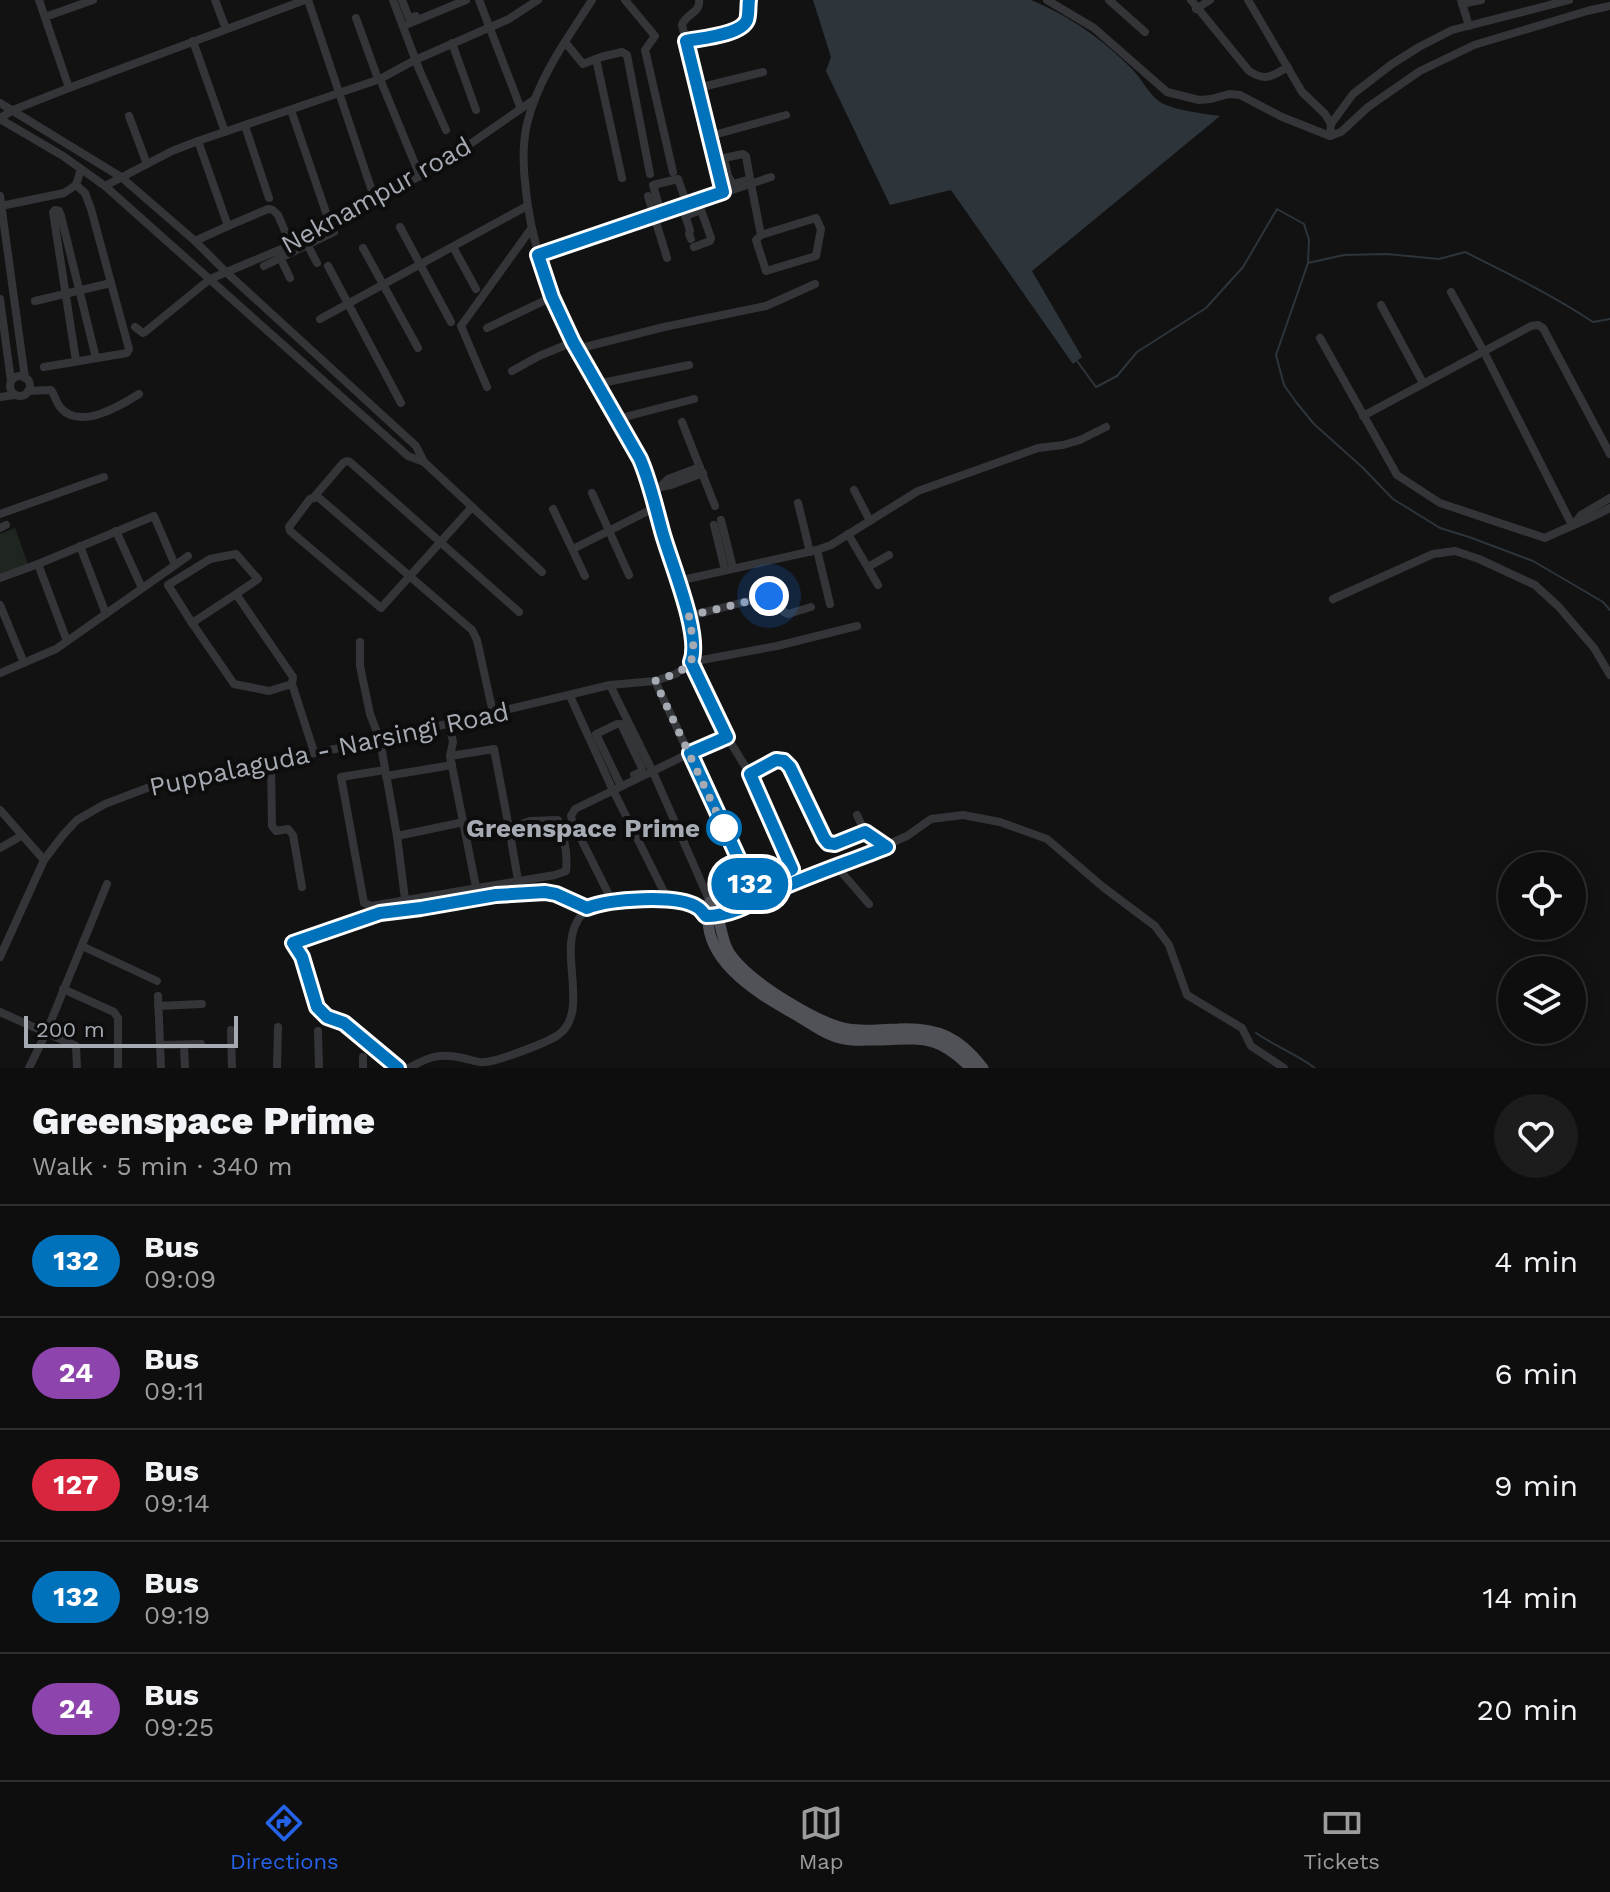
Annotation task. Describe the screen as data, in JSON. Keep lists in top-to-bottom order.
{
  "streets": {
    "street": ["Neknampur road", "Puppalaguda - Narsingi Road"]
  },
  "places": ["Greenspace Prime"],
  "lines": ["bus line 132"],
  "scale_bar": "200 m",
  "page": {
    "on_map": "132",
    "scale": "200 m",
    "heading": ["Greenspace Prime", "Walk · 5 min · 340 m"],
    "list": [
      {
        "mark": "132",
        "name": "Bus",
        "note": "09:09",
        "value": "4 min"
      },
      {
        "mark": "24",
        "name": "Bus",
        "note": "09:11",
        "value": "6 min"
      },
      {
        "mark": "127",
        "name": "Bus",
        "note": "09:14",
        "value": "9 min"
      },
      {
        "mark": "132",
        "name": "Bus",
        "note": "09:19",
        "value": "14 min"
      },
      {
        "mark": "24",
        "name": "Bus",
        "note": "09:25",
        "value": "20 min"
      }
    ],
    "tabs": ["Directions", "Map", "Tickets"]
  }
}
